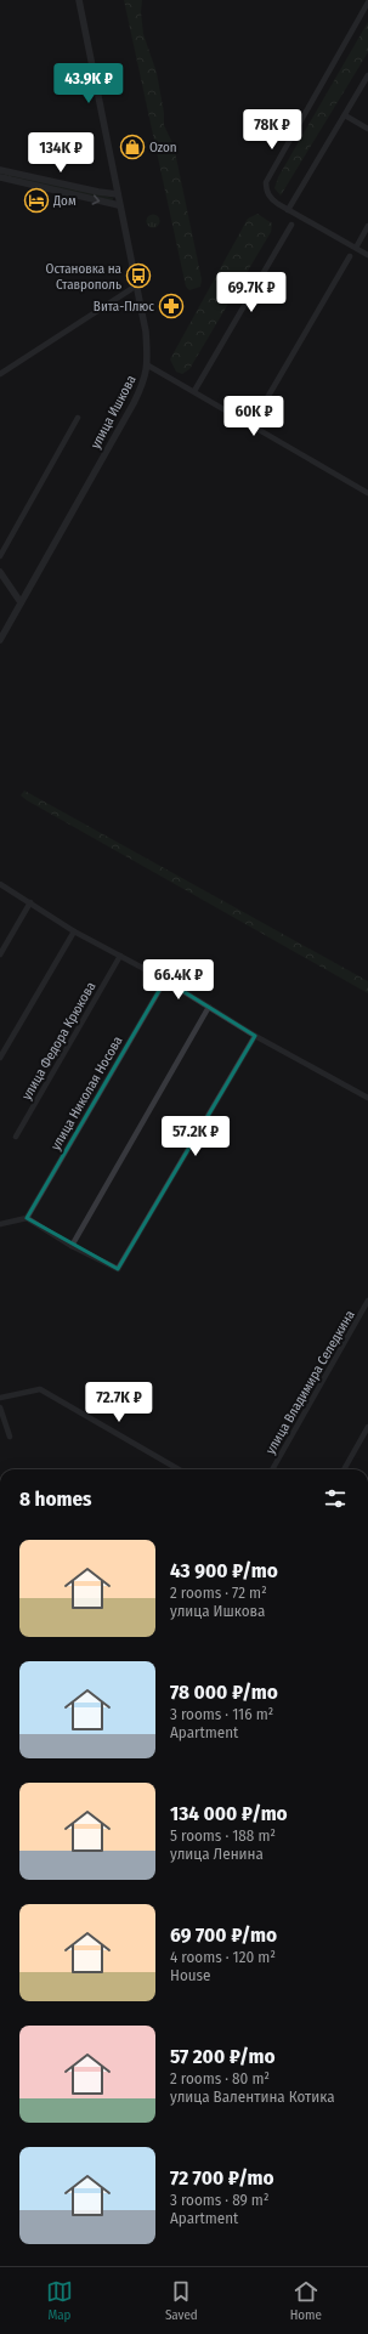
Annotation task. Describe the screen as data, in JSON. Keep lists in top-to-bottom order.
{
  "streets": {
    "street": [
      "улица Ишкова",
      "улица Федора Крюкова",
      "улица Николая Носова",
      "улица Владимира Селедкина"
    ]
  },
  "places": {
    "shop": ["Ozon"],
    "hotel": ["Дом"],
    "bus stop": ["Остановка на Ставрополь"],
    "pharmacy": ["Вита-Плюс"]
  },
  "page": {
    "price": [
      "43.9K ₽",
      "78K ₽",
      "134K ₽",
      "69.7K ₽",
      "60K ₽",
      "66.4K ₽",
      "57.2K ₽",
      "72.7K ₽"
    ],
    "heading": "8 homes",
    "list": [
      {
        "name": "43 900 ₽/mo",
        "note": "2 rooms · 72 m² · улица Ишкова"
      },
      {
        "name": "78 000 ₽/mo",
        "note": "3 rooms · 116 m² · Apartment"
      },
      {
        "name": "134 000 ₽/mo",
        "note": "5 rooms · 188 m² · улица Ленина"
      },
      {
        "name": "69 700 ₽/mo",
        "note": "4 rooms · 120 m² · House"
      },
      {
        "name": "57 200 ₽/mo",
        "note": "2 rooms · 80 m² · улица Валентина Котика"
      },
      {
        "name": "72 700 ₽/mo",
        "note": "3 rooms · 89 m² · Apartment"
      }
    ],
    "tabs": ["Map", "Saved", "Home"]
  }
}
